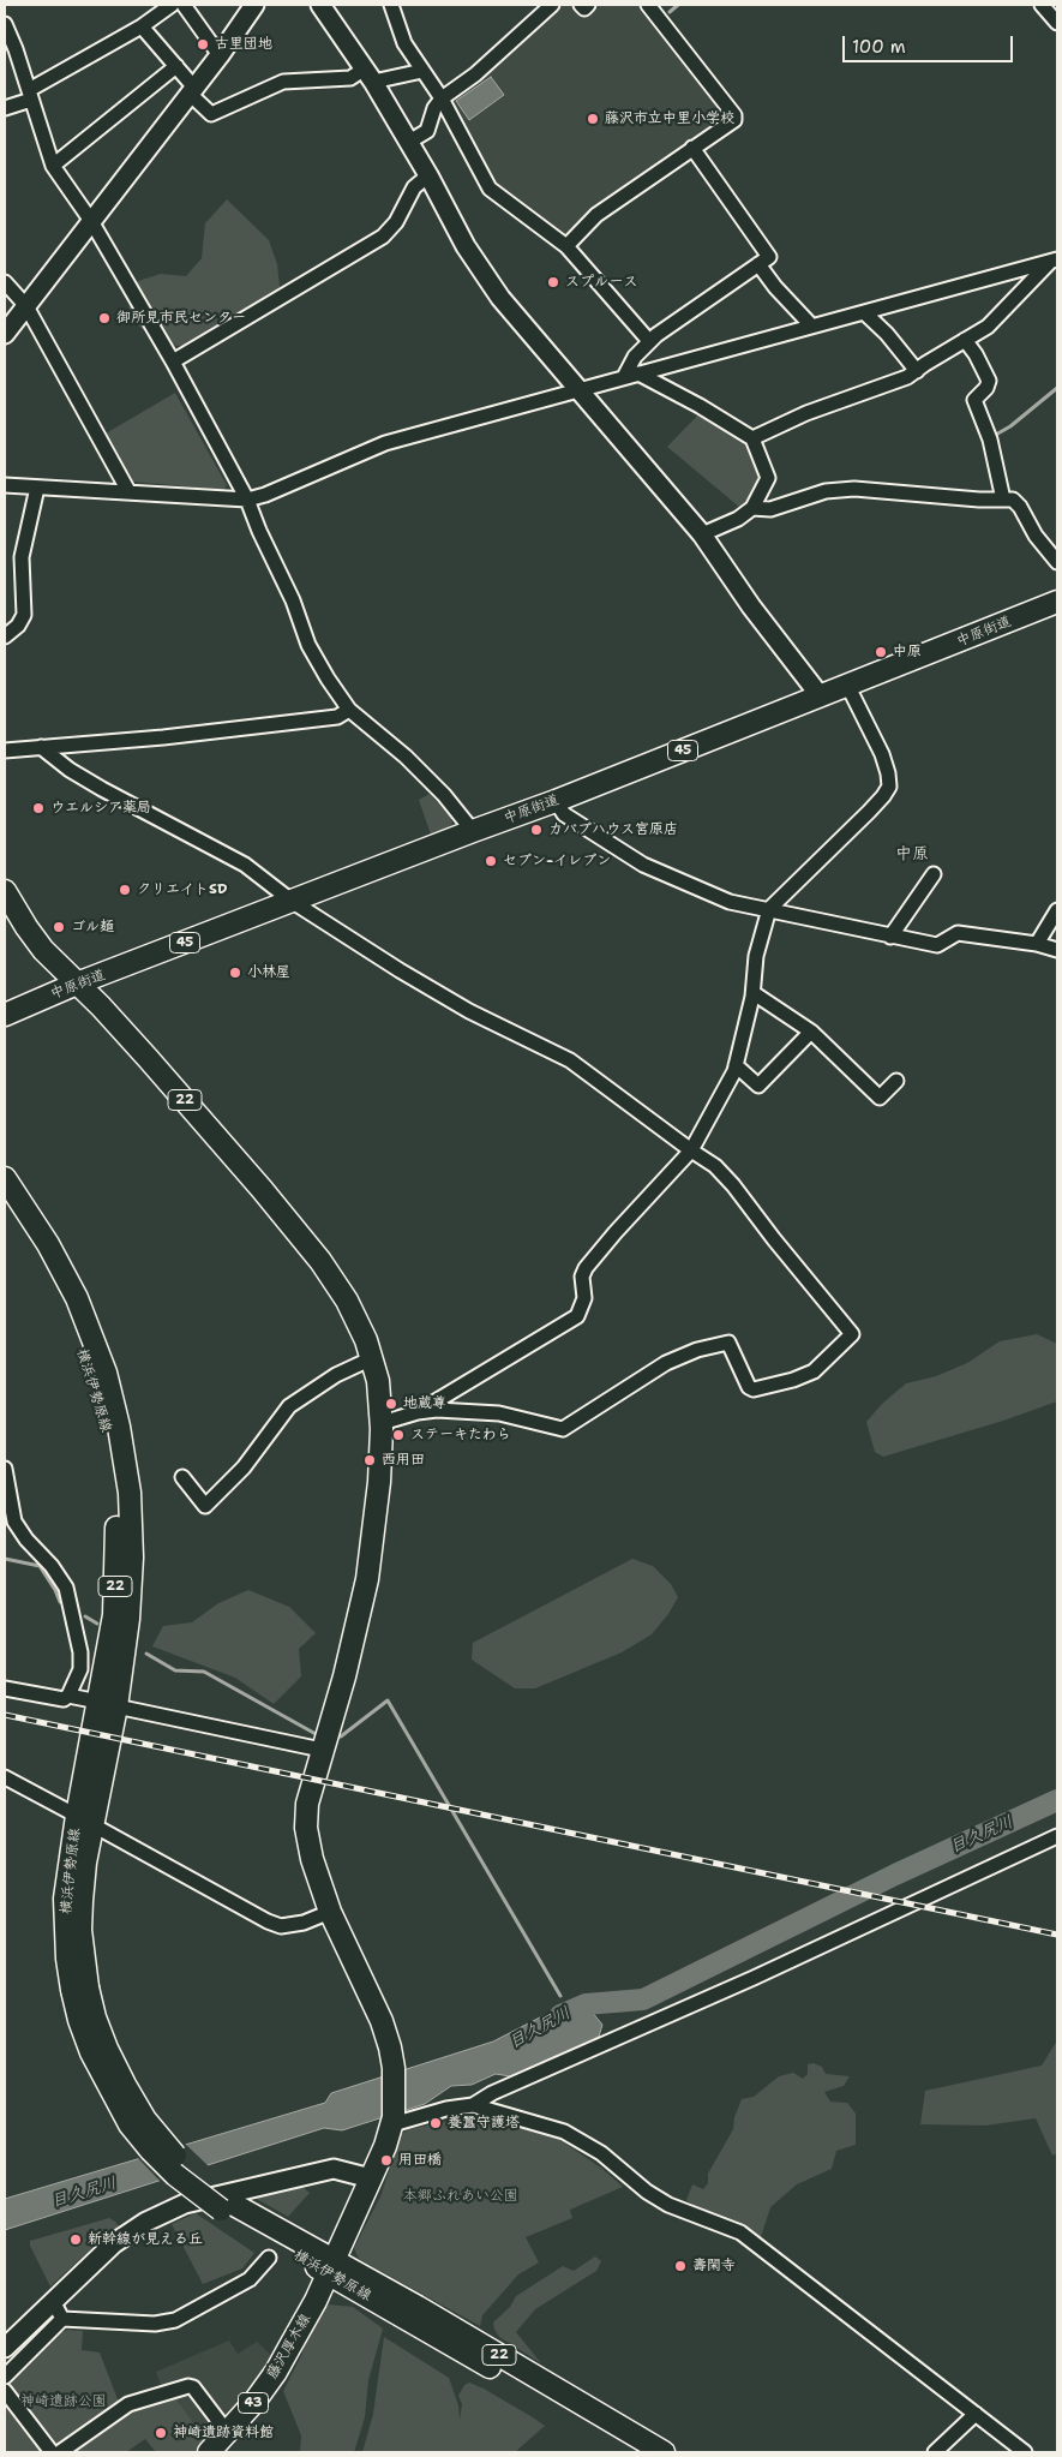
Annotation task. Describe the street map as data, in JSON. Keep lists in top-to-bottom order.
{
  "streets": {
    "main road": [
      "中原街道",
      "45",
      "22",
      "横浜伊勢原線",
      "藤沢厚木線",
      "43"
    ]
  },
  "crossings": [
    ["中原街道", "22"],
    ["22", "横浜伊勢原線"],
    ["横浜伊勢原線", "藤沢厚木線"]
  ],
  "districts": ["中原"],
  "water": ["目久尻川"],
  "parks": ["本郷ふれあい公園", "神崎遺跡公園"],
  "places": [
    "古里団地",
    "藤沢市立中里小学校",
    "スプルース",
    "御所見市民センター",
    "中原",
    "ウエルシア薬局",
    "カバブハウス宮原店",
    "セブン-イレブン",
    "クリエイトSD",
    "ゴル麺",
    "小林屋",
    "地蔵尊",
    "ステーキたわら",
    "西用田",
    "養蠶守護塔",
    "用田橋",
    "新幹線が見える丘",
    "壽閑寺",
    "神崎遺跡資料館"
  ],
  "scale_bar": "100 m"
}
